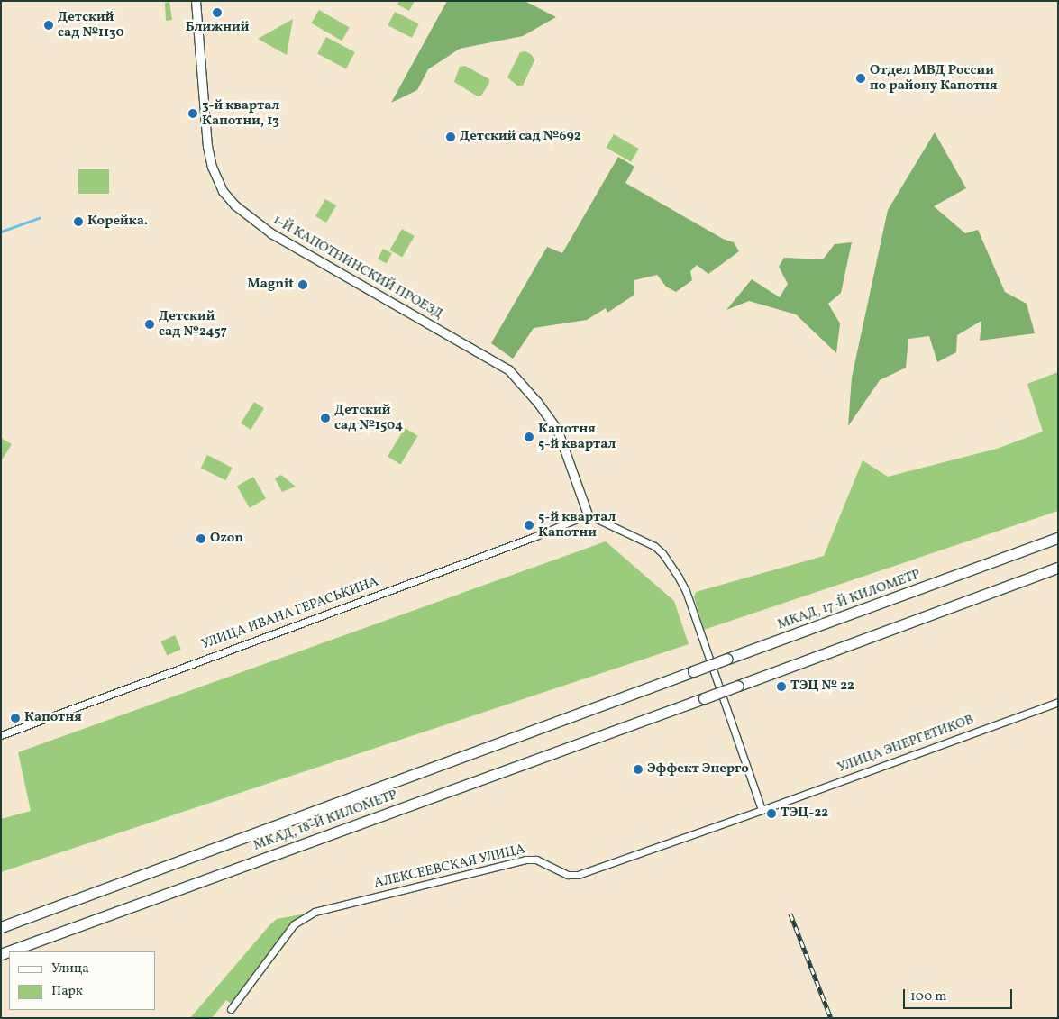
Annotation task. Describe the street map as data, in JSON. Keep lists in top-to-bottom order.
{
  "streets": {
    "highway": ["МКАД, 17-Й КИЛОМЕТР", "МКАД, 18-Й КИЛОМЕТР"],
    "street": [
      "1-Й КАПОТНИНСКИЙ ПРОЕЗД",
      "УЛИЦА ИВАНА ГЕРАСЬКИНА",
      "УЛИЦА ЭНЕРГЕТИКОВ",
      "АЛЕКСЕЕВСКАЯ УЛИЦА"
    ]
  },
  "crossings": [
    ["1-Й КАПОТНИНСКИЙ ПРОЕЗД", "УЛИЦА ИВАНА ГЕРАСЬКИНА"],
    ["МКАД, 17-Й КИЛОМЕТР", "МКАД, 18-Й КИЛОМЕТР"],
    ["УЛИЦА ЭНЕРГЕТИКОВ", "АЛЕКСЕЕВСКАЯ УЛИЦА"]
  ],
  "places": [
    "Ближний",
    "Детский сад №1130",
    "Отдел МВД России по району Капотня",
    "3-й квартал Капотни, 13",
    "Детский сад №692",
    "Корейка.",
    "Magnit",
    "Детский сад №2457",
    "Детский сад №1504",
    "Капотня 5-й квартал",
    "5-й квартал Капотни",
    "Ozon",
    "ТЭЦ № 22",
    "Капотня",
    "Эффект Энерго",
    "ТЭЦ-22"
  ],
  "legend": ["Улица", "Парк"],
  "scale_bar": "100 m"
}
